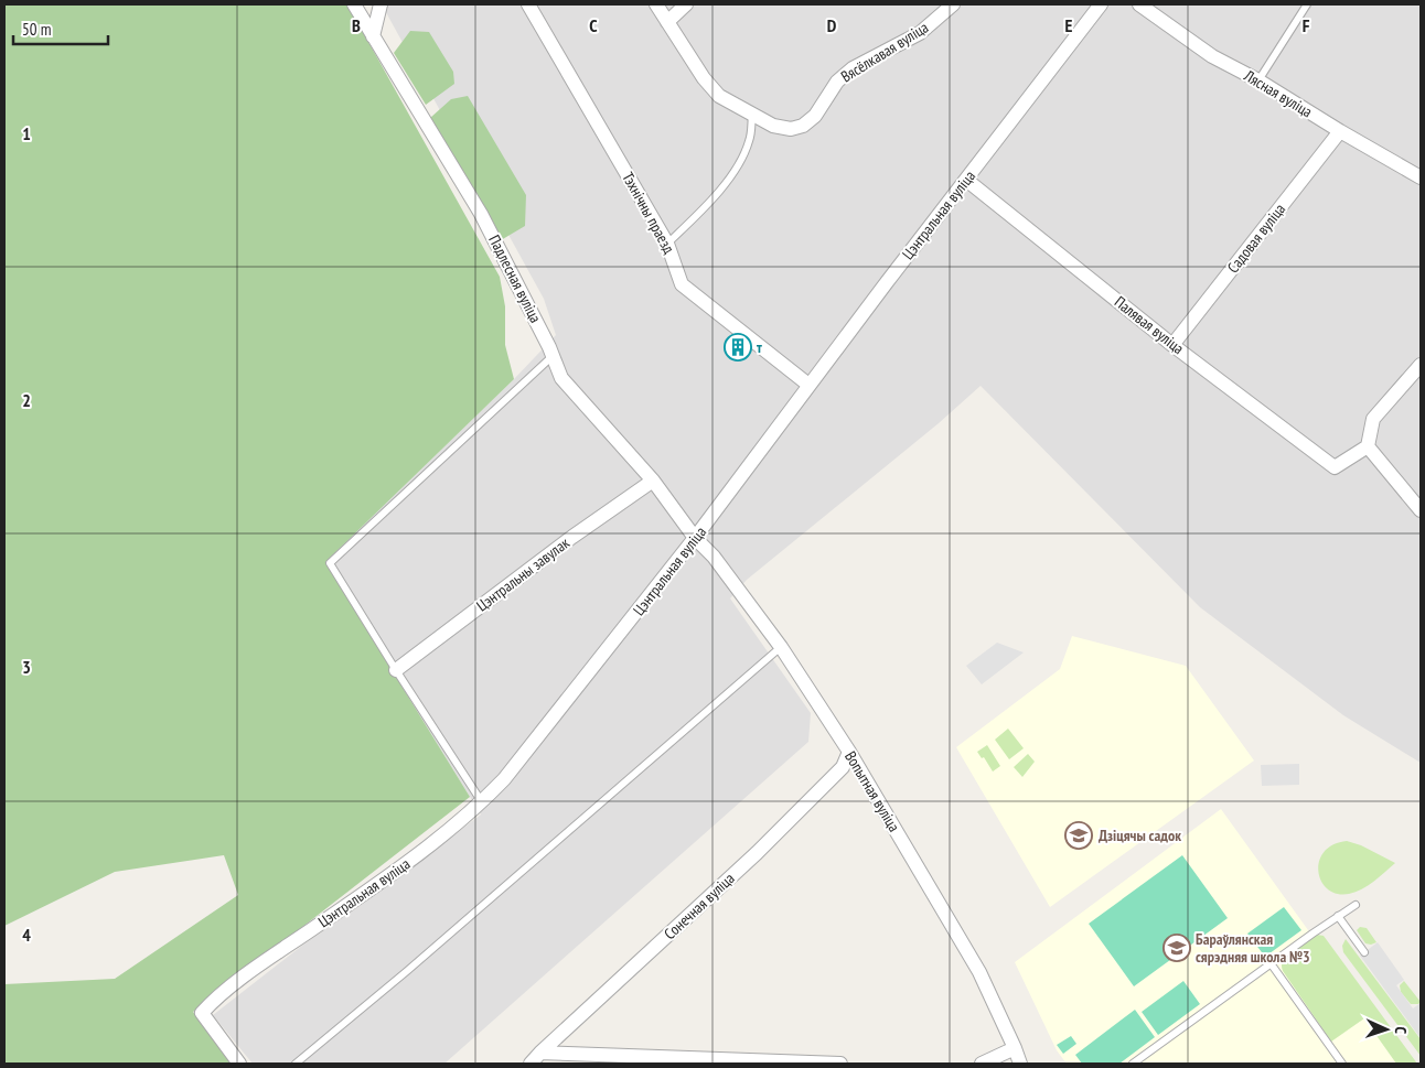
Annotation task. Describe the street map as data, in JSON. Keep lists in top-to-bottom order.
{
  "streets": {
    "street": [
      "Вясёлкавая вуліца",
      "Лясная вуліца",
      "Тэхнічны праезд",
      "Цэнтральная вуліца",
      "Садовая вуліца",
      "Падлесная вуліца",
      "Палявая вуліца",
      "Цэнтральны завулак",
      "Вопытная вуліца",
      "Сонечная вуліца"
    ]
  },
  "crossings": [
    ["Лясная вуліца", "Садовая вуліца"],
    ["Тэхнічны праезд", "Цэнтральная вуліца"],
    ["Цэнтральная вуліца", "Падлесная вуліца"],
    ["Цэнтральная вуліца", "Палявая вуліца"],
    ["Цэнтральная вуліца", "Вопытная вуліца"],
    ["Садовая вуліца", "Палявая вуліца"],
    ["Падлесная вуліца", "Цэнтральны завулак"],
    ["Падлесная вуліца", "Вопытная вуліца"],
    ["Вопытная вуліца", "Сонечная вуліца"]
  ],
  "places": {
    "building": ["т"],
    "school or university": ["Дзіцячы садок", "Бараўлянская сярэдняя школа №3"]
  },
  "scale_bar": "50 m",
  "north": "right",
  "grid": {
    "columns": [
      "B",
      "C",
      "D",
      "E",
      "F"
    ],
    "rows": [
      "1",
      "2",
      "3",
      "4"
    ]
  }
}
